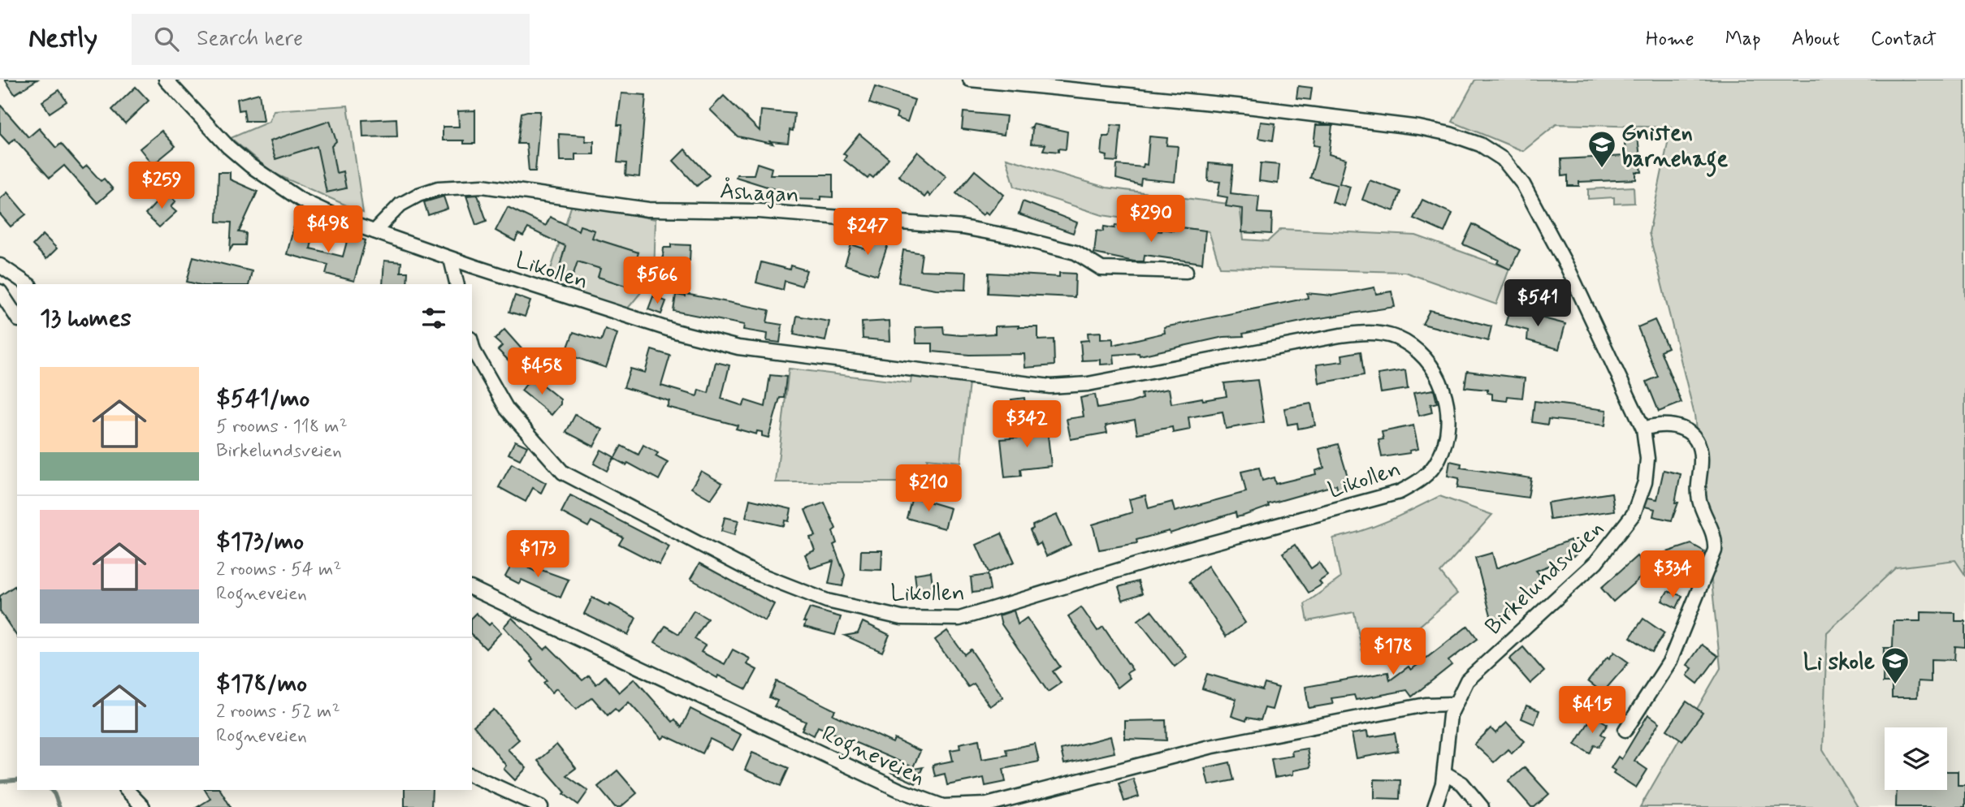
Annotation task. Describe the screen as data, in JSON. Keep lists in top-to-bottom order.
{
  "streets": {
    "street": [
      "Åshagan",
      "Likollen",
      "Birkelundsveien",
      "Rogneveien"
    ]
  },
  "crossings": [
    ["Åshagan", "Likollen"],
    ["Birkelundsveien", "Rogneveien"]
  ],
  "places": {
    "school or university": ["Gnisten barnehage", "Li skole"]
  },
  "page": {
    "header": "Nestly",
    "search": "Search here",
    "nav": [
      "Home",
      "Map",
      "About",
      "Contact"
    ],
    "price": [
      "$259",
      "$290",
      "$498",
      "$247",
      "$566",
      "$541",
      "$458",
      "$342",
      "$210",
      "$173",
      "$334",
      "$178",
      "$415"
    ],
    "heading": "13 homes",
    "list": [
      {
        "name": "$541/mo",
        "note": "5 rooms · 118 m² · Birkelundsveien"
      },
      {
        "name": "$173/mo",
        "note": "2 rooms · 54 m² · Rogneveien"
      },
      {
        "name": "$178/mo",
        "note": "2 rooms · 52 m² · Rogneveien"
      }
    ]
  }
}
